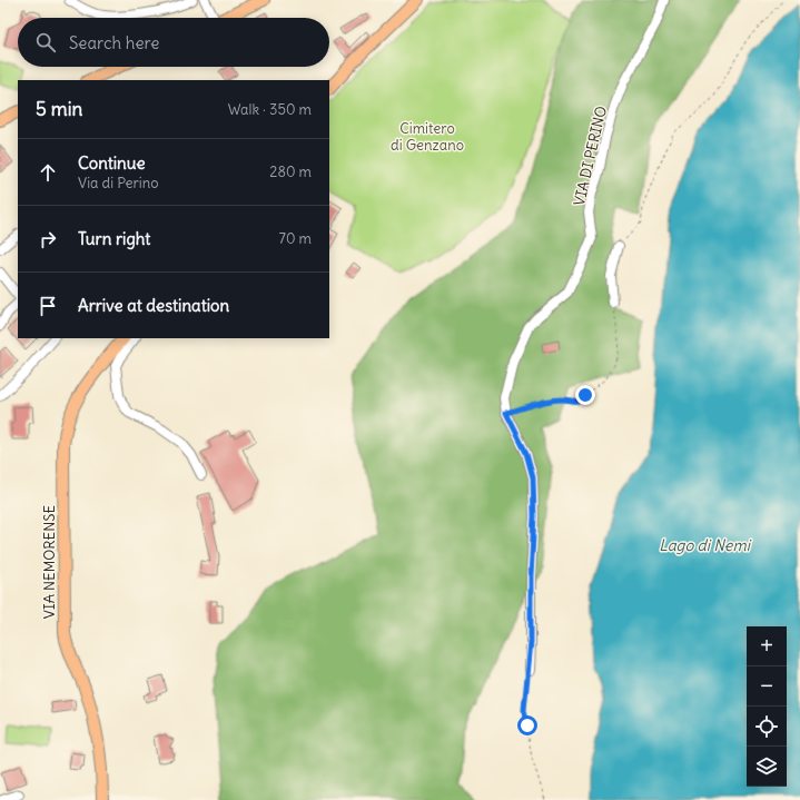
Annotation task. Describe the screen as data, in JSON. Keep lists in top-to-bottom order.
{
  "streets": {
    "main road": ["VIA NEMORENSE"],
    "street": ["VIA DI PERINO"]
  },
  "water": ["Lago di Nemi"],
  "parks": ["Cimitero di Genzano"],
  "page": {
    "search": "Search here",
    "heading": ["5 min", "Walk · 350 m"],
    "list": [
      ["Continue", "Via di Perino", "280 m"],
      ["Turn right", "70 m"],
      "Arrive at destination"
    ],
    "map_buttons": ["+", "−"]
  }
}
